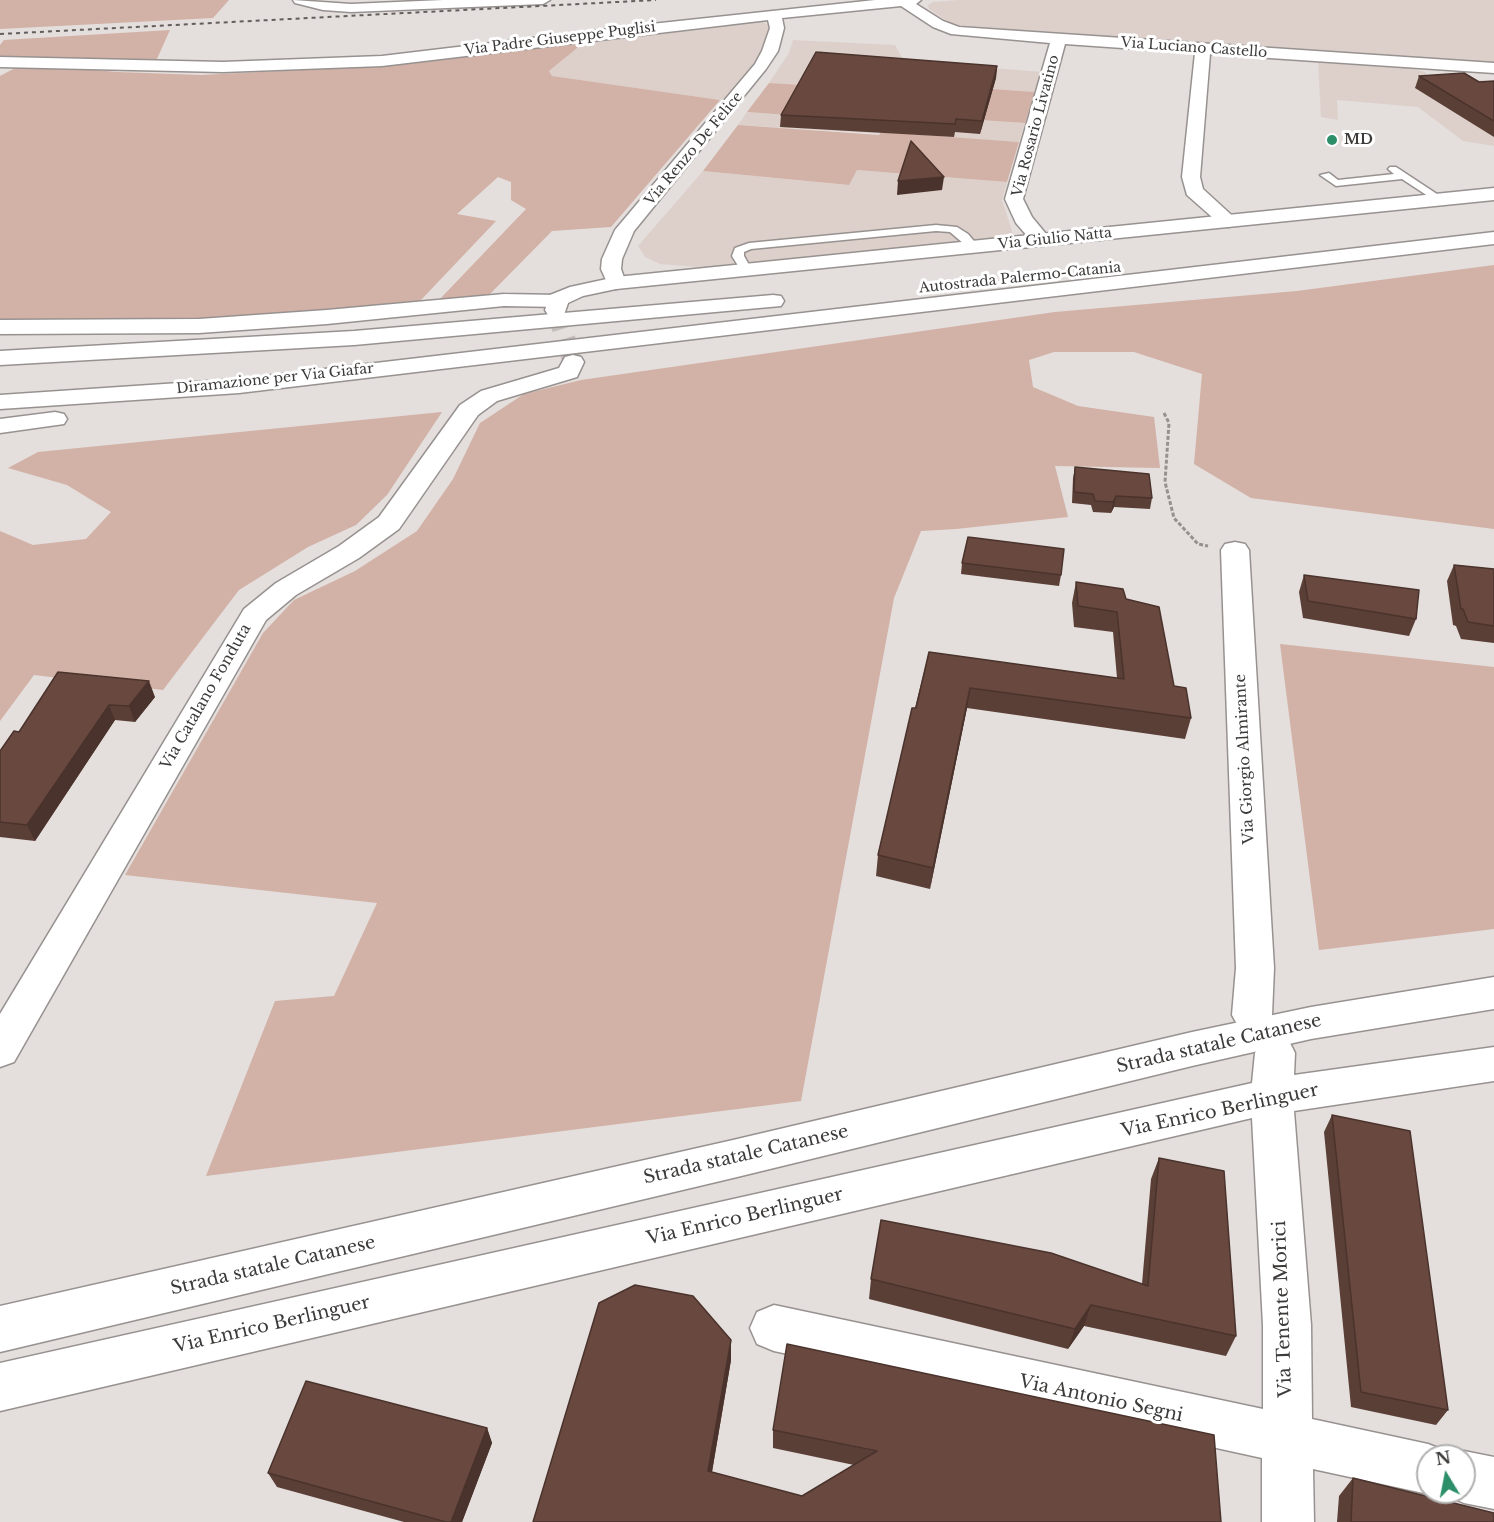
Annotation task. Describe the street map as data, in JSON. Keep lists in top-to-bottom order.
{
  "streets": {
    "main road": [
      "Via Padre Giuseppe Puglisi",
      "Via Luciano Castello",
      "Via Rosario Livatino",
      "Via Renzo De Felice",
      "Via Giulio Natta",
      "Autostrada Palermo-Catania",
      "Diramazione per Via Giafar",
      "Via Catalano Fonduta",
      "Via Giorgio Almirante",
      "Strada statale Catanese",
      "Via Enrico Berlinguer",
      "Via Tenente Morici",
      "Via Antonio Segni"
    ]
  },
  "crossings": [
    ["Via Padre Giuseppe Puglisi", "Via Luciano Castello"],
    ["Via Padre Giuseppe Puglisi", "Via Renzo De Felice"],
    ["Via Luciano Castello", "Via Rosario Livatino"],
    ["Via Rosario Livatino", "Via Giulio Natta"],
    ["Via Renzo De Felice", "Via Giulio Natta"],
    ["Autostrada Palermo-Catania", "Diramazione per Via Giafar"],
    ["Autostrada Palermo-Catania", "Via Catalano Fonduta"],
    ["Diramazione per Via Giafar", "Via Catalano Fonduta"],
    ["Via Enrico Berlinguer", "Via Tenente Morici"],
    ["Via Tenente Morici", "Via Antonio Segni"]
  ],
  "places": ["MD"],
  "north": "top"
}
